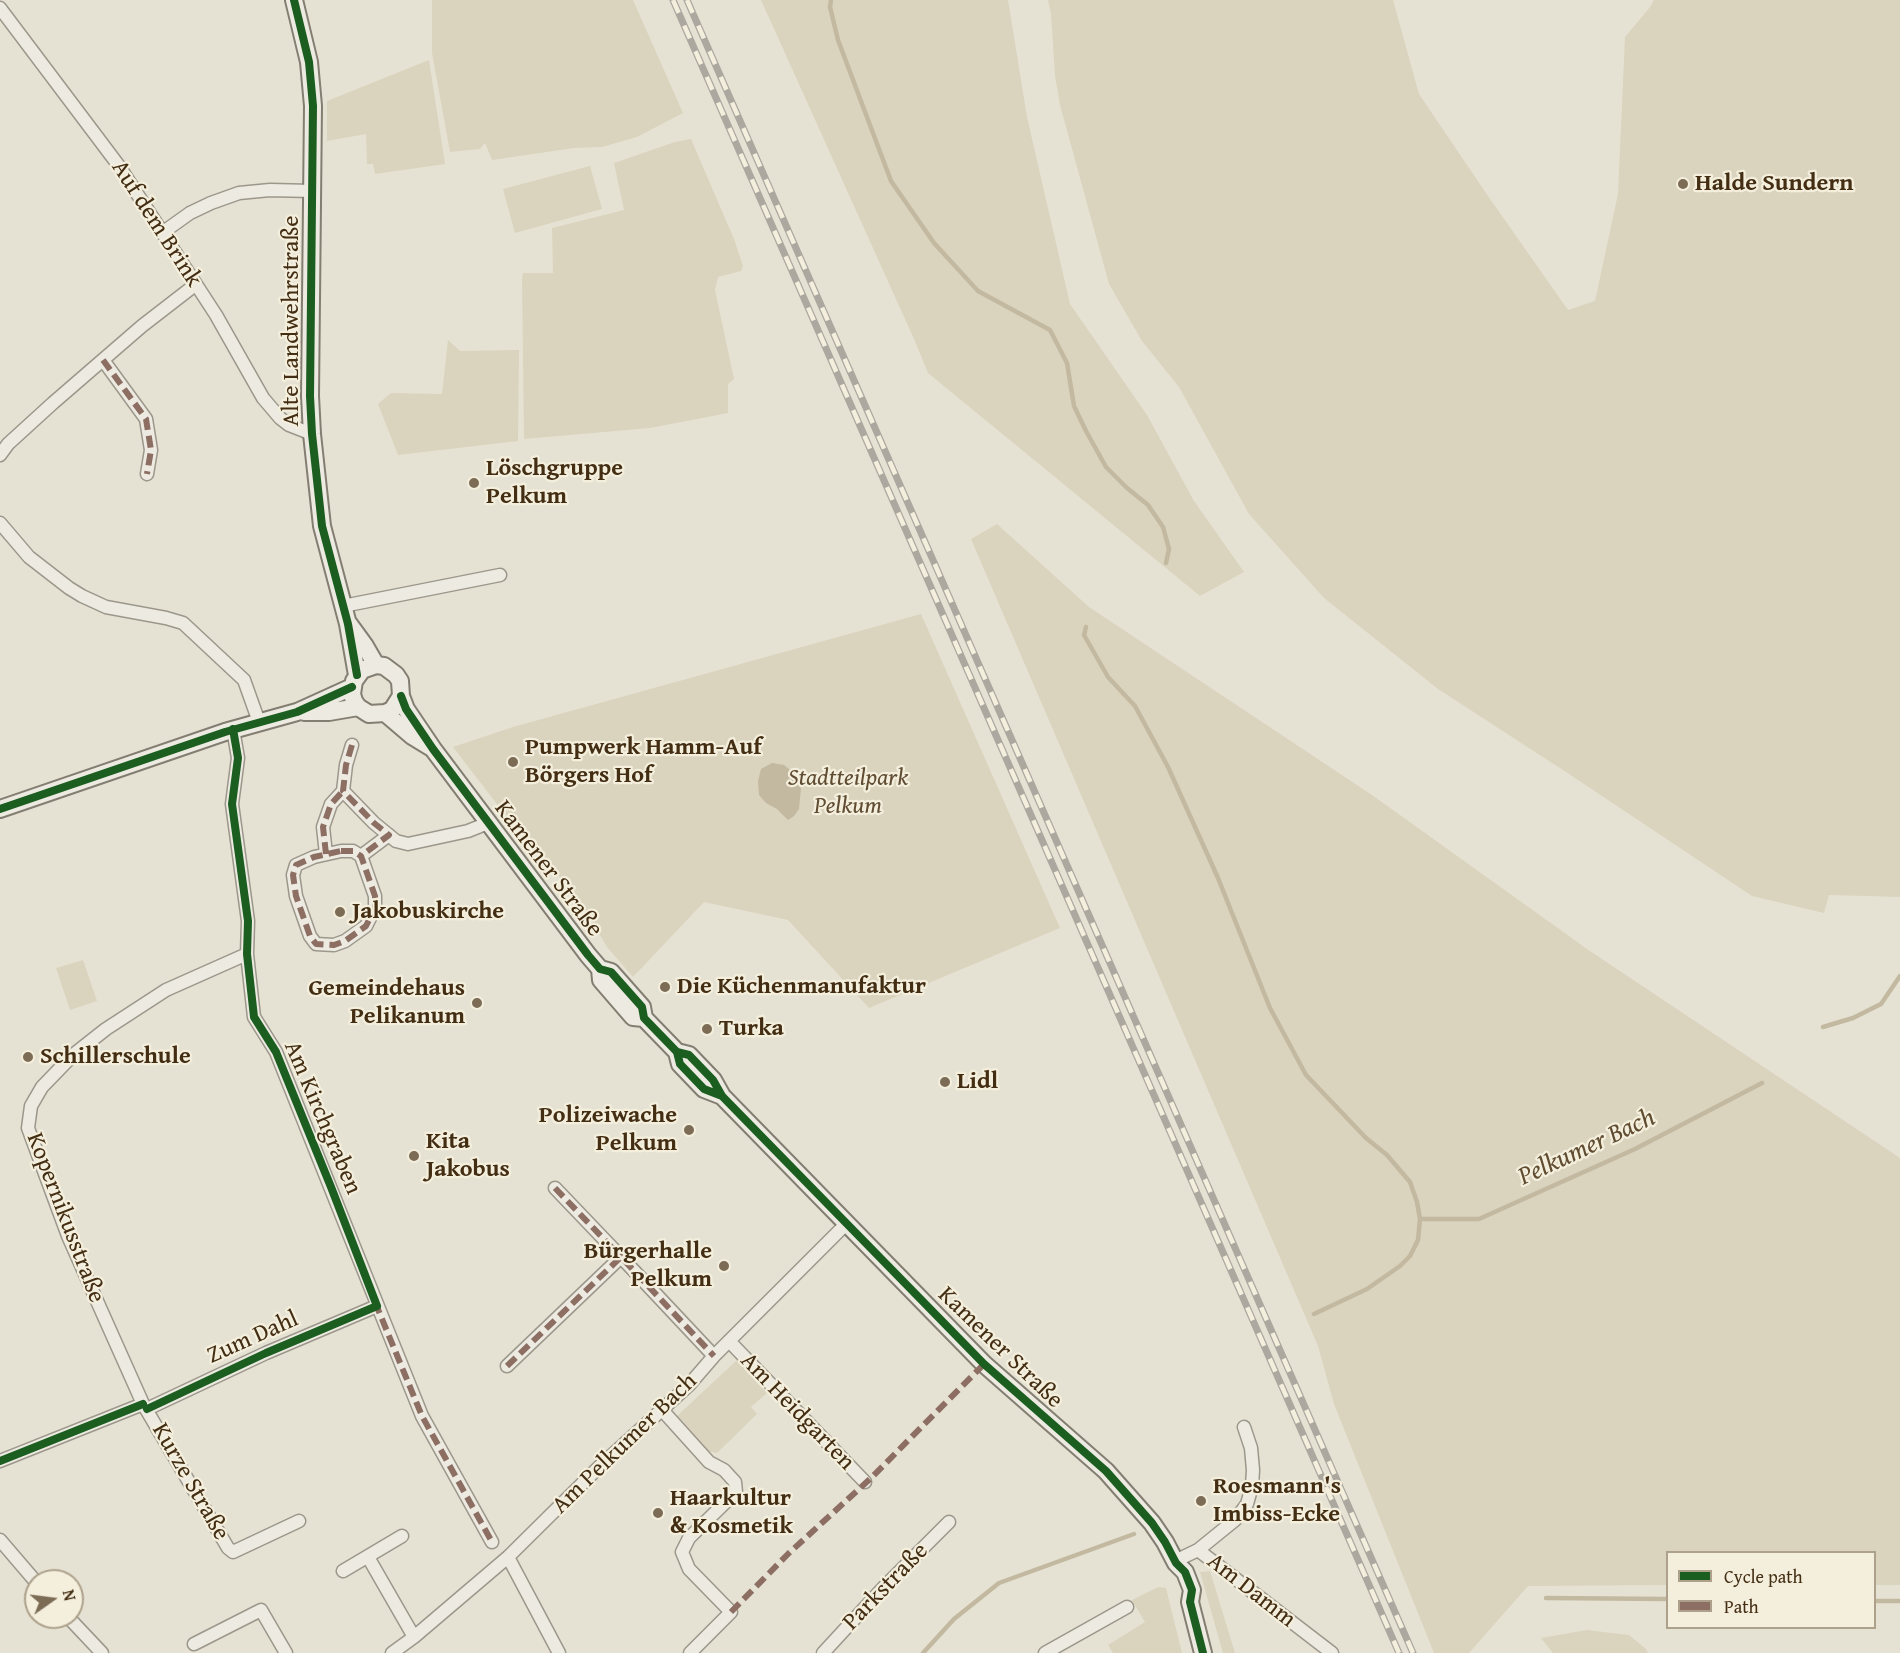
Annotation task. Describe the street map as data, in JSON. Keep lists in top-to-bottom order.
{
  "streets": {
    "main road": ["Alte Landwehrstraße", "Kamener Straße"],
    "street": [
      "Auf dem Brink",
      "Am Kirchgraben",
      "Kopernikusstraße",
      "Zum Dahl",
      "Am Heidgarten",
      "Am Pelkumer Bach",
      "Kurze Straße",
      "Parkstraße",
      "Am Damm"
    ]
  },
  "crossings": [
    ["Auf dem Brink", "Alte Landwehrstraße"],
    ["Alte Landwehrstraße", "Kamener Straße"],
    ["Kamener Straße", "Am Pelkumer Bach"],
    ["Am Kirchgraben", "Kopernikusstraße"],
    ["Am Kirchgraben", "Zum Dahl"],
    ["Kopernikusstraße", "Zum Dahl"],
    ["Kopernikusstraße", "Kurze Straße"],
    ["Zum Dahl", "Kurze Straße"],
    ["Am Heidgarten", "Am Pelkumer Bach"]
  ],
  "water": ["Pelkumer Bach"],
  "parks": ["Stadtteilpark Pelkum"],
  "places": [
    "Halde Sundern",
    "Löschgruppe Pelkum",
    "Pumpwerk Hamm-Auf Börgers Hof",
    "Jakobuskirche",
    "Die Küchenmanufaktur",
    "Gemeindehaus Pelikanum",
    "Turka",
    "Schillerschule",
    "Lidl",
    "Polizeiwache Pelkum",
    "Kita Jakobus",
    "Bürgerhalle Pelkum",
    "Roesmann's Imbiss-Ecke",
    "Haarkultur & Kosmetik"
  ],
  "legend": ["Cycle path", "Path"],
  "north": "right"
}
